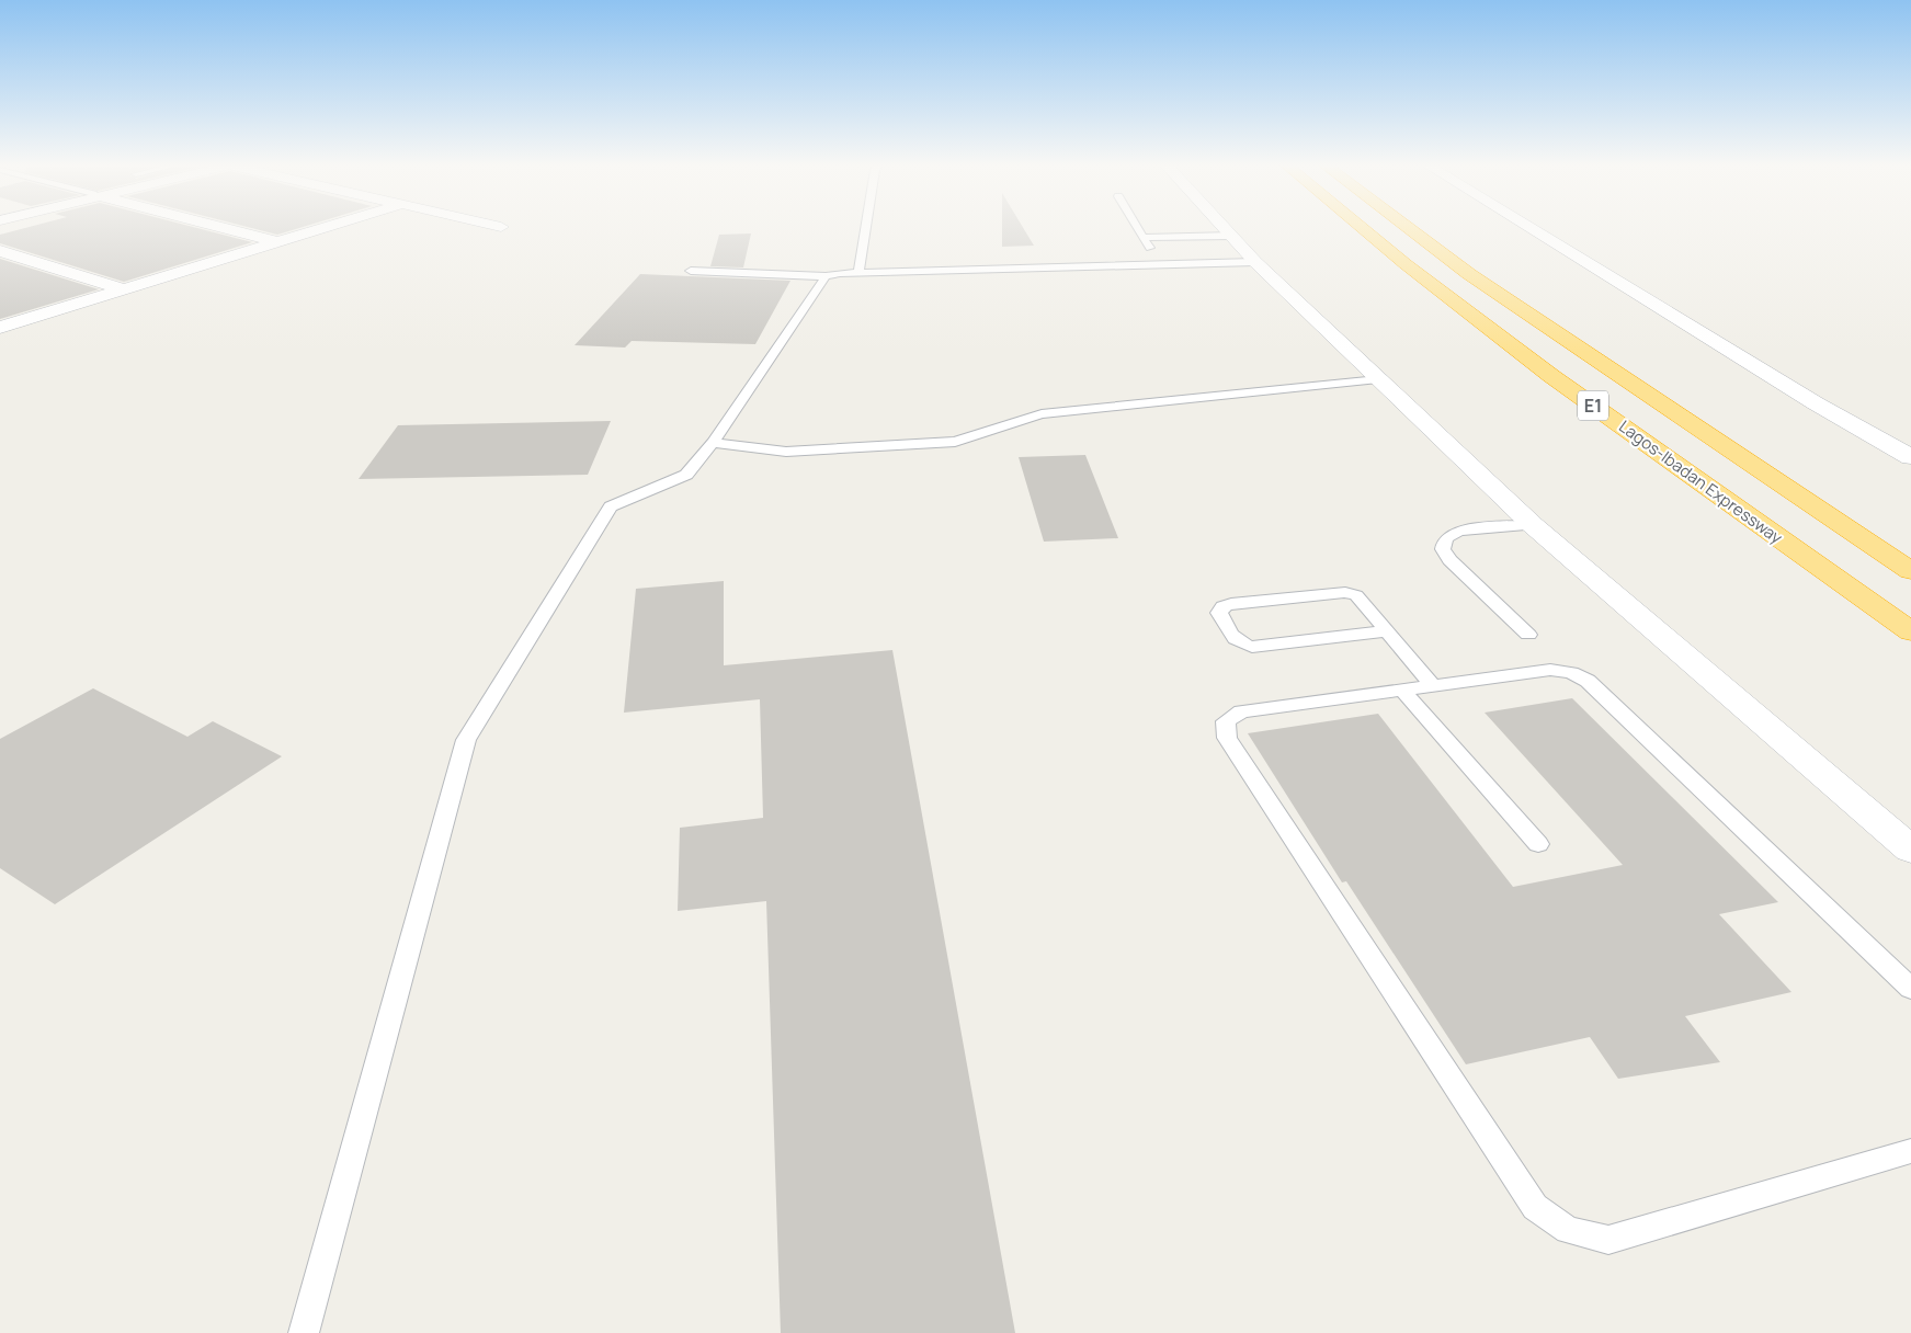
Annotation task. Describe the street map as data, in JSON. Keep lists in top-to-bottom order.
{
  "streets": {
    "highway": ["E1", "Lagos-Ibadan Expressway"]
  }
}
